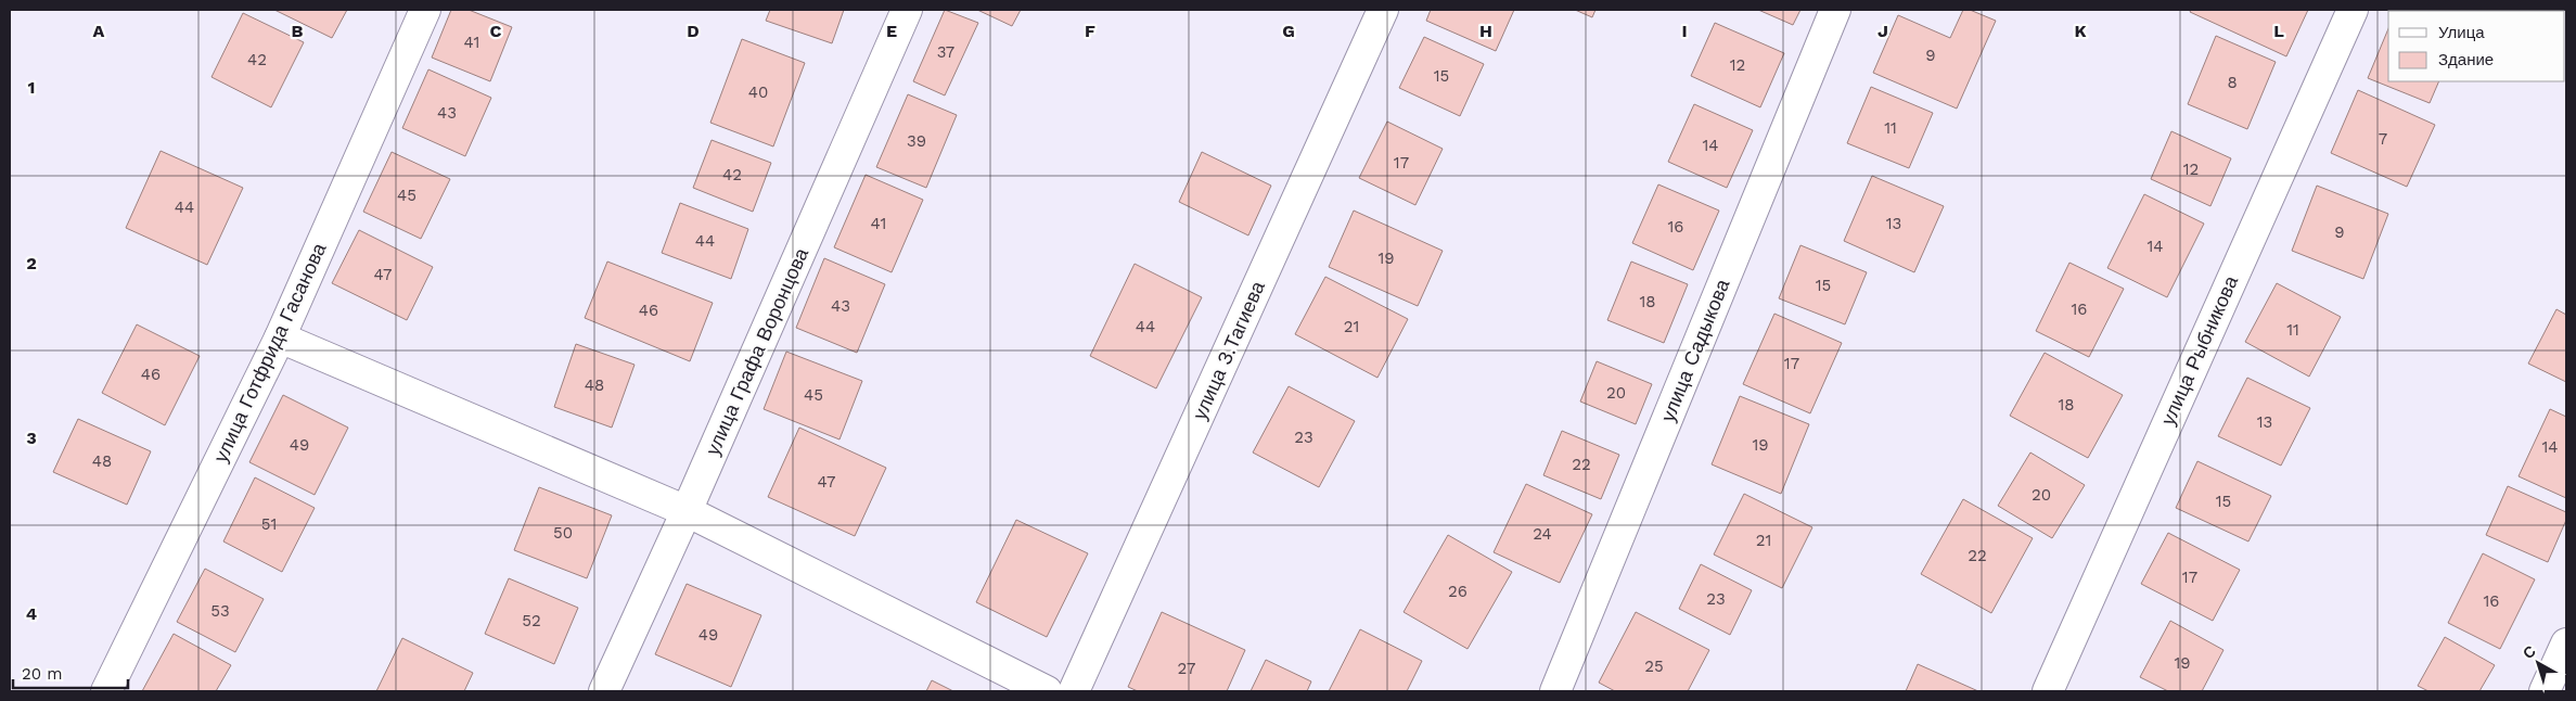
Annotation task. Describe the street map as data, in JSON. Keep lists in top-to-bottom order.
{
  "streets": {
    "street": [
      "улица З.Тагиева",
      "улица Садыкова",
      "улица Рыбникова",
      "улица Графа Воронцова",
      "улица Готфрида Гасанова"
    ]
  },
  "house_numbers": [
    "41",
    "37",
    "9",
    "42",
    "12",
    "15",
    "8",
    "40",
    "43",
    "11",
    "7",
    "39",
    "14",
    "17",
    "12",
    "42",
    "45",
    "44",
    "41",
    "13",
    "16",
    "9",
    "44",
    "14",
    "19",
    "47",
    "15",
    "18",
    "43",
    "16",
    "46",
    "44",
    "21",
    "11",
    "17",
    "46",
    "48",
    "20",
    "45",
    "18",
    "13",
    "23",
    "49",
    "19",
    "14",
    "48",
    "22",
    "47",
    "20",
    "15",
    "51",
    "50",
    "24",
    "21",
    "22",
    "17",
    "26",
    "23",
    "16",
    "53",
    "52",
    "49",
    "19",
    "25",
    "27"
  ],
  "legend": ["Улица", "Здание"],
  "scale_bar": "20 m",
  "north": "top left",
  "grid": {
    "columns": [
      "A",
      "B",
      "C",
      "D",
      "E",
      "F",
      "G",
      "H",
      "I",
      "J",
      "K",
      "L"
    ],
    "rows": [
      "1",
      "2",
      "3",
      "4"
    ]
  }
}
